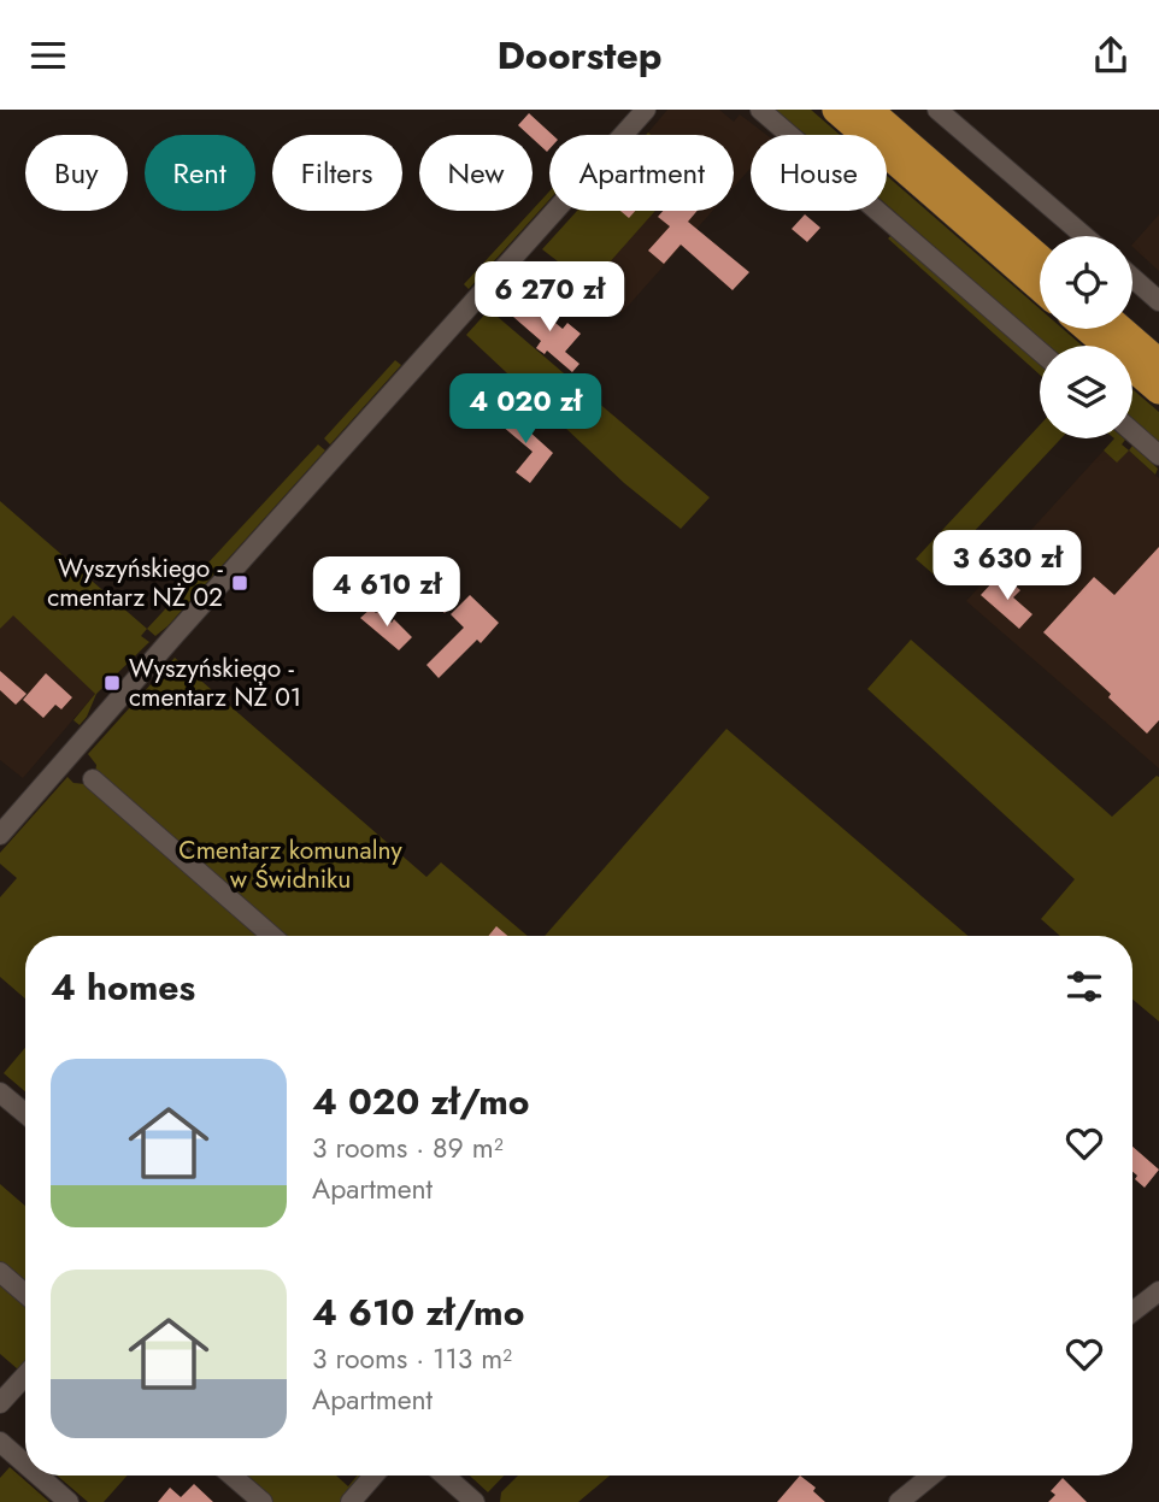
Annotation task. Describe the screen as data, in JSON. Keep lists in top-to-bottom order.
{
  "parks": ["Cmentarz komunalny w Świdniku"],
  "places": {
    "transit": ["Wyszyńskiego - cmentarz NŻ 02", "Wyszyńskiego - cmentarz NŻ 01"]
  },
  "page": {
    "header": "Doorstep",
    "chip": [
      "Buy",
      "Rent",
      "Filters",
      "New",
      "Apartment",
      "House"
    ],
    "price": [
      "6 270 zł",
      "4 020 zł",
      "3 630 zł",
      "4 610 zł"
    ],
    "heading": "4 homes",
    "list": [
      {
        "name": "4 020 zł/mo",
        "note": "3 rooms · 89 m² · Apartment"
      },
      {
        "name": "4 610 zł/mo",
        "note": "3 rooms · 113 m² · Apartment"
      }
    ]
  }
}
